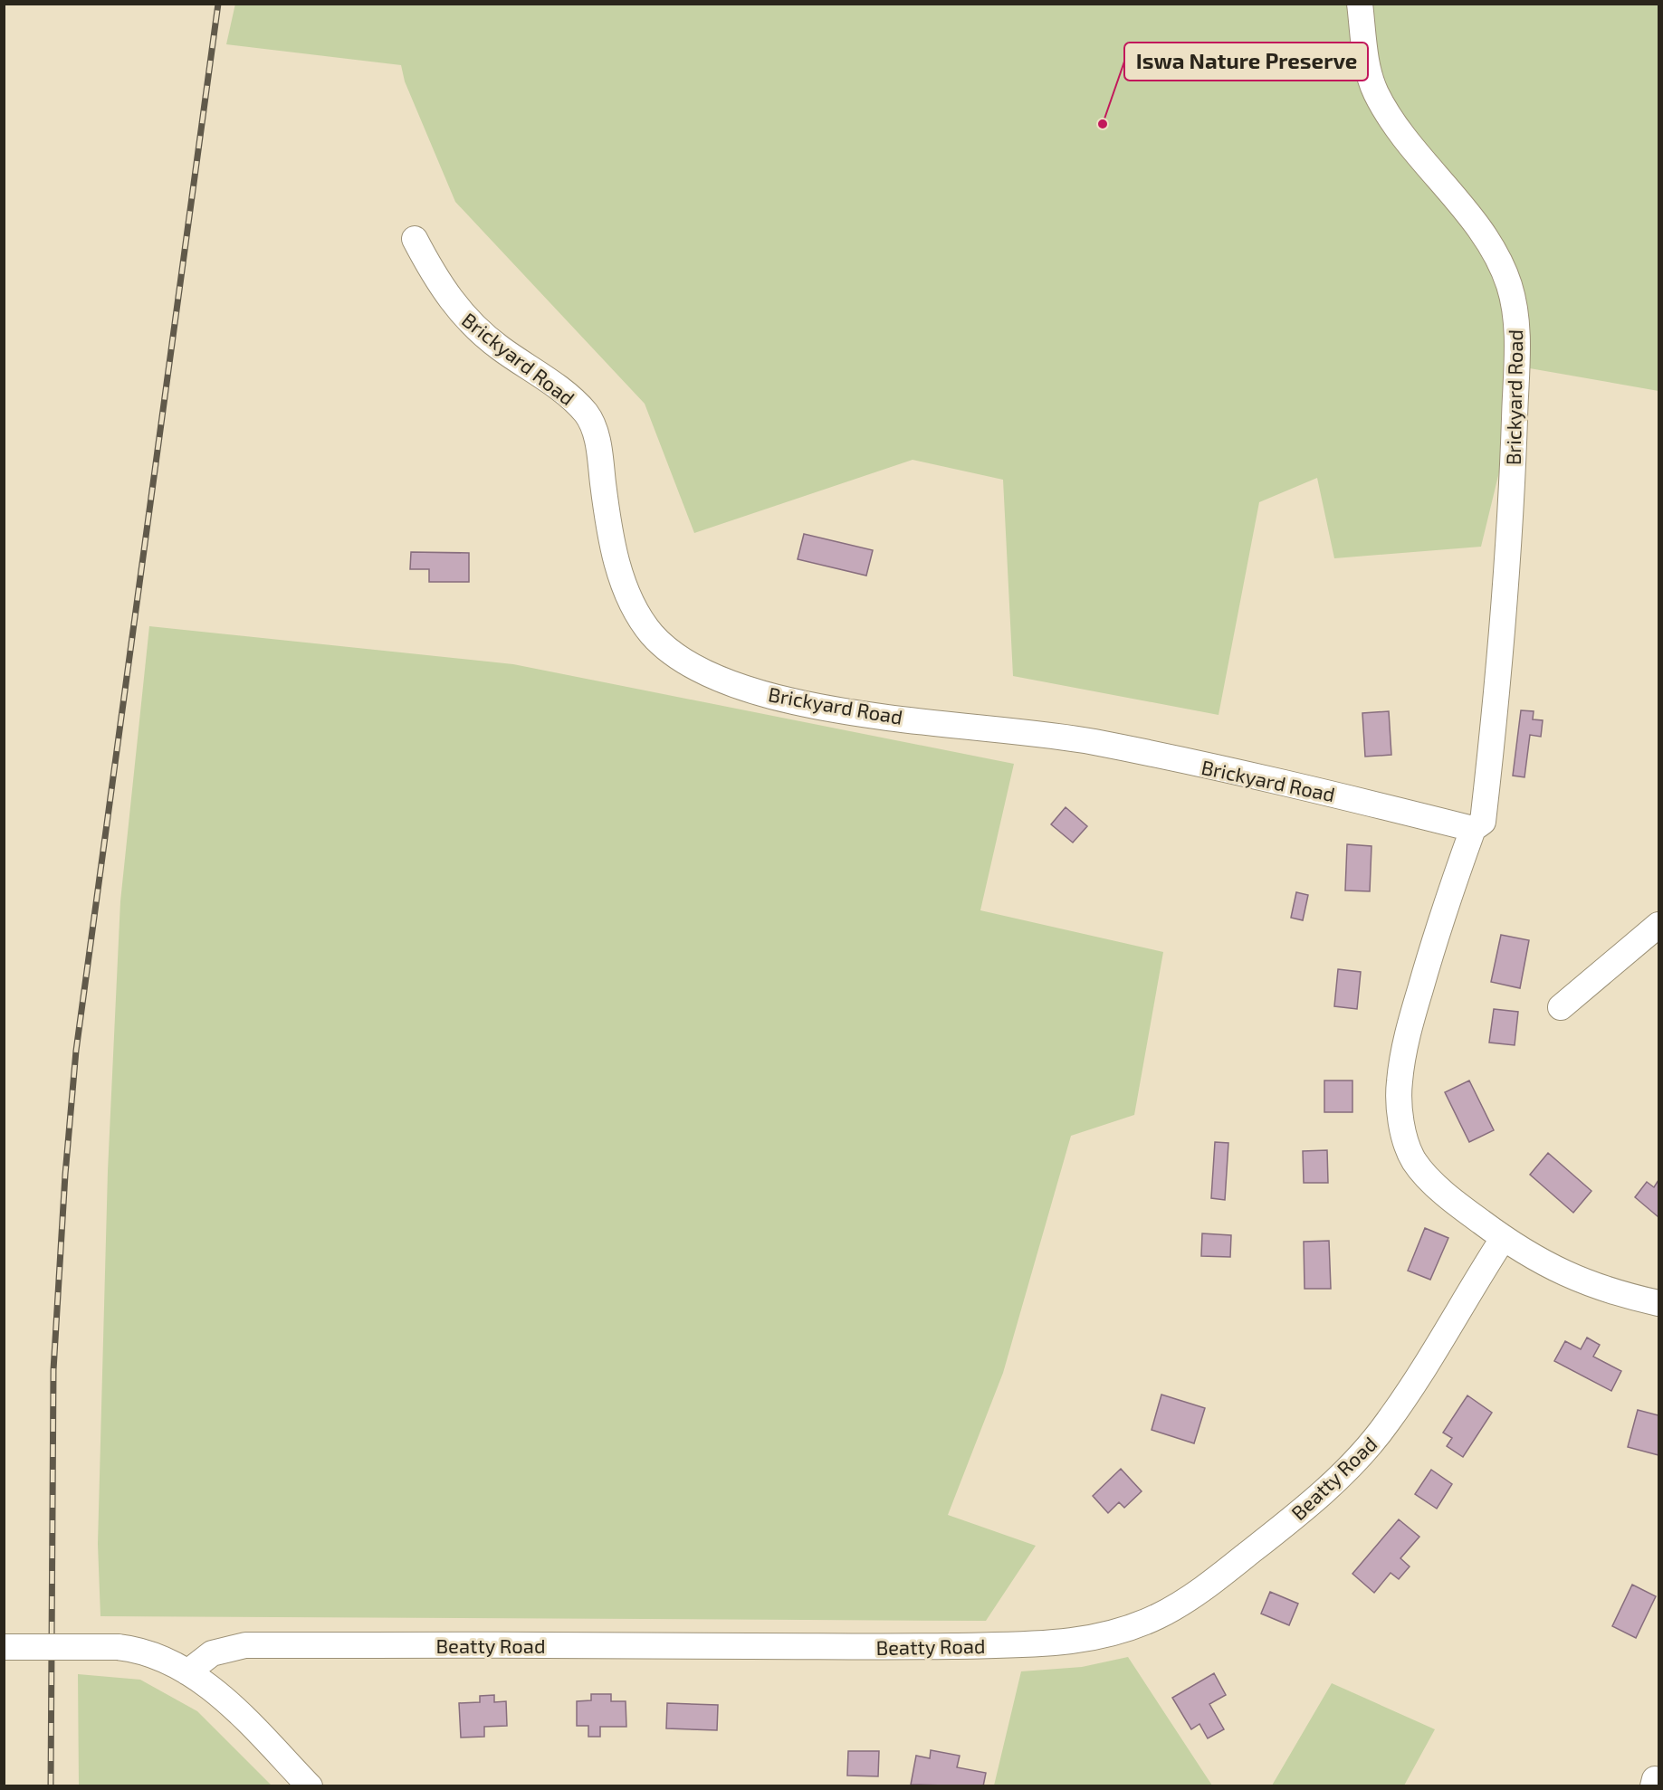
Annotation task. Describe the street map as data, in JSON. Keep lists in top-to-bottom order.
{
  "streets": {
    "street": ["Brickyard Road", "Beatty Road"]
  },
  "crossings": [
    ["Brickyard Road", "Beatty Road"]
  ],
  "places": ["Iswa Nature Preserve"]
}
